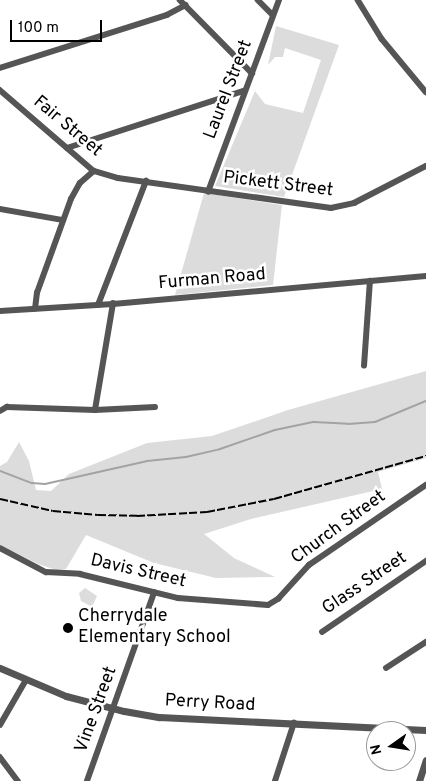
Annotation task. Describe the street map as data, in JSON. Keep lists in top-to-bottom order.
{
  "streets": {
    "street": [
      "Laurel Street",
      "Fair Street",
      "Pickett Street",
      "Furman Road",
      "Church Street",
      "Davis Street",
      "Glass Street",
      "Perry Road",
      "Vine Street"
    ]
  },
  "crossings": [
    ["Laurel Street", "Fair Street"],
    ["Laurel Street", "Pickett Street"],
    ["Fair Street", "Pickett Street"],
    ["Church Street", "Davis Street"],
    ["Davis Street", "Vine Street"],
    ["Perry Road", "Vine Street"]
  ],
  "places": ["Cherrydale Elementary School"],
  "scale_bar": "100 m",
  "north": "left"
}
